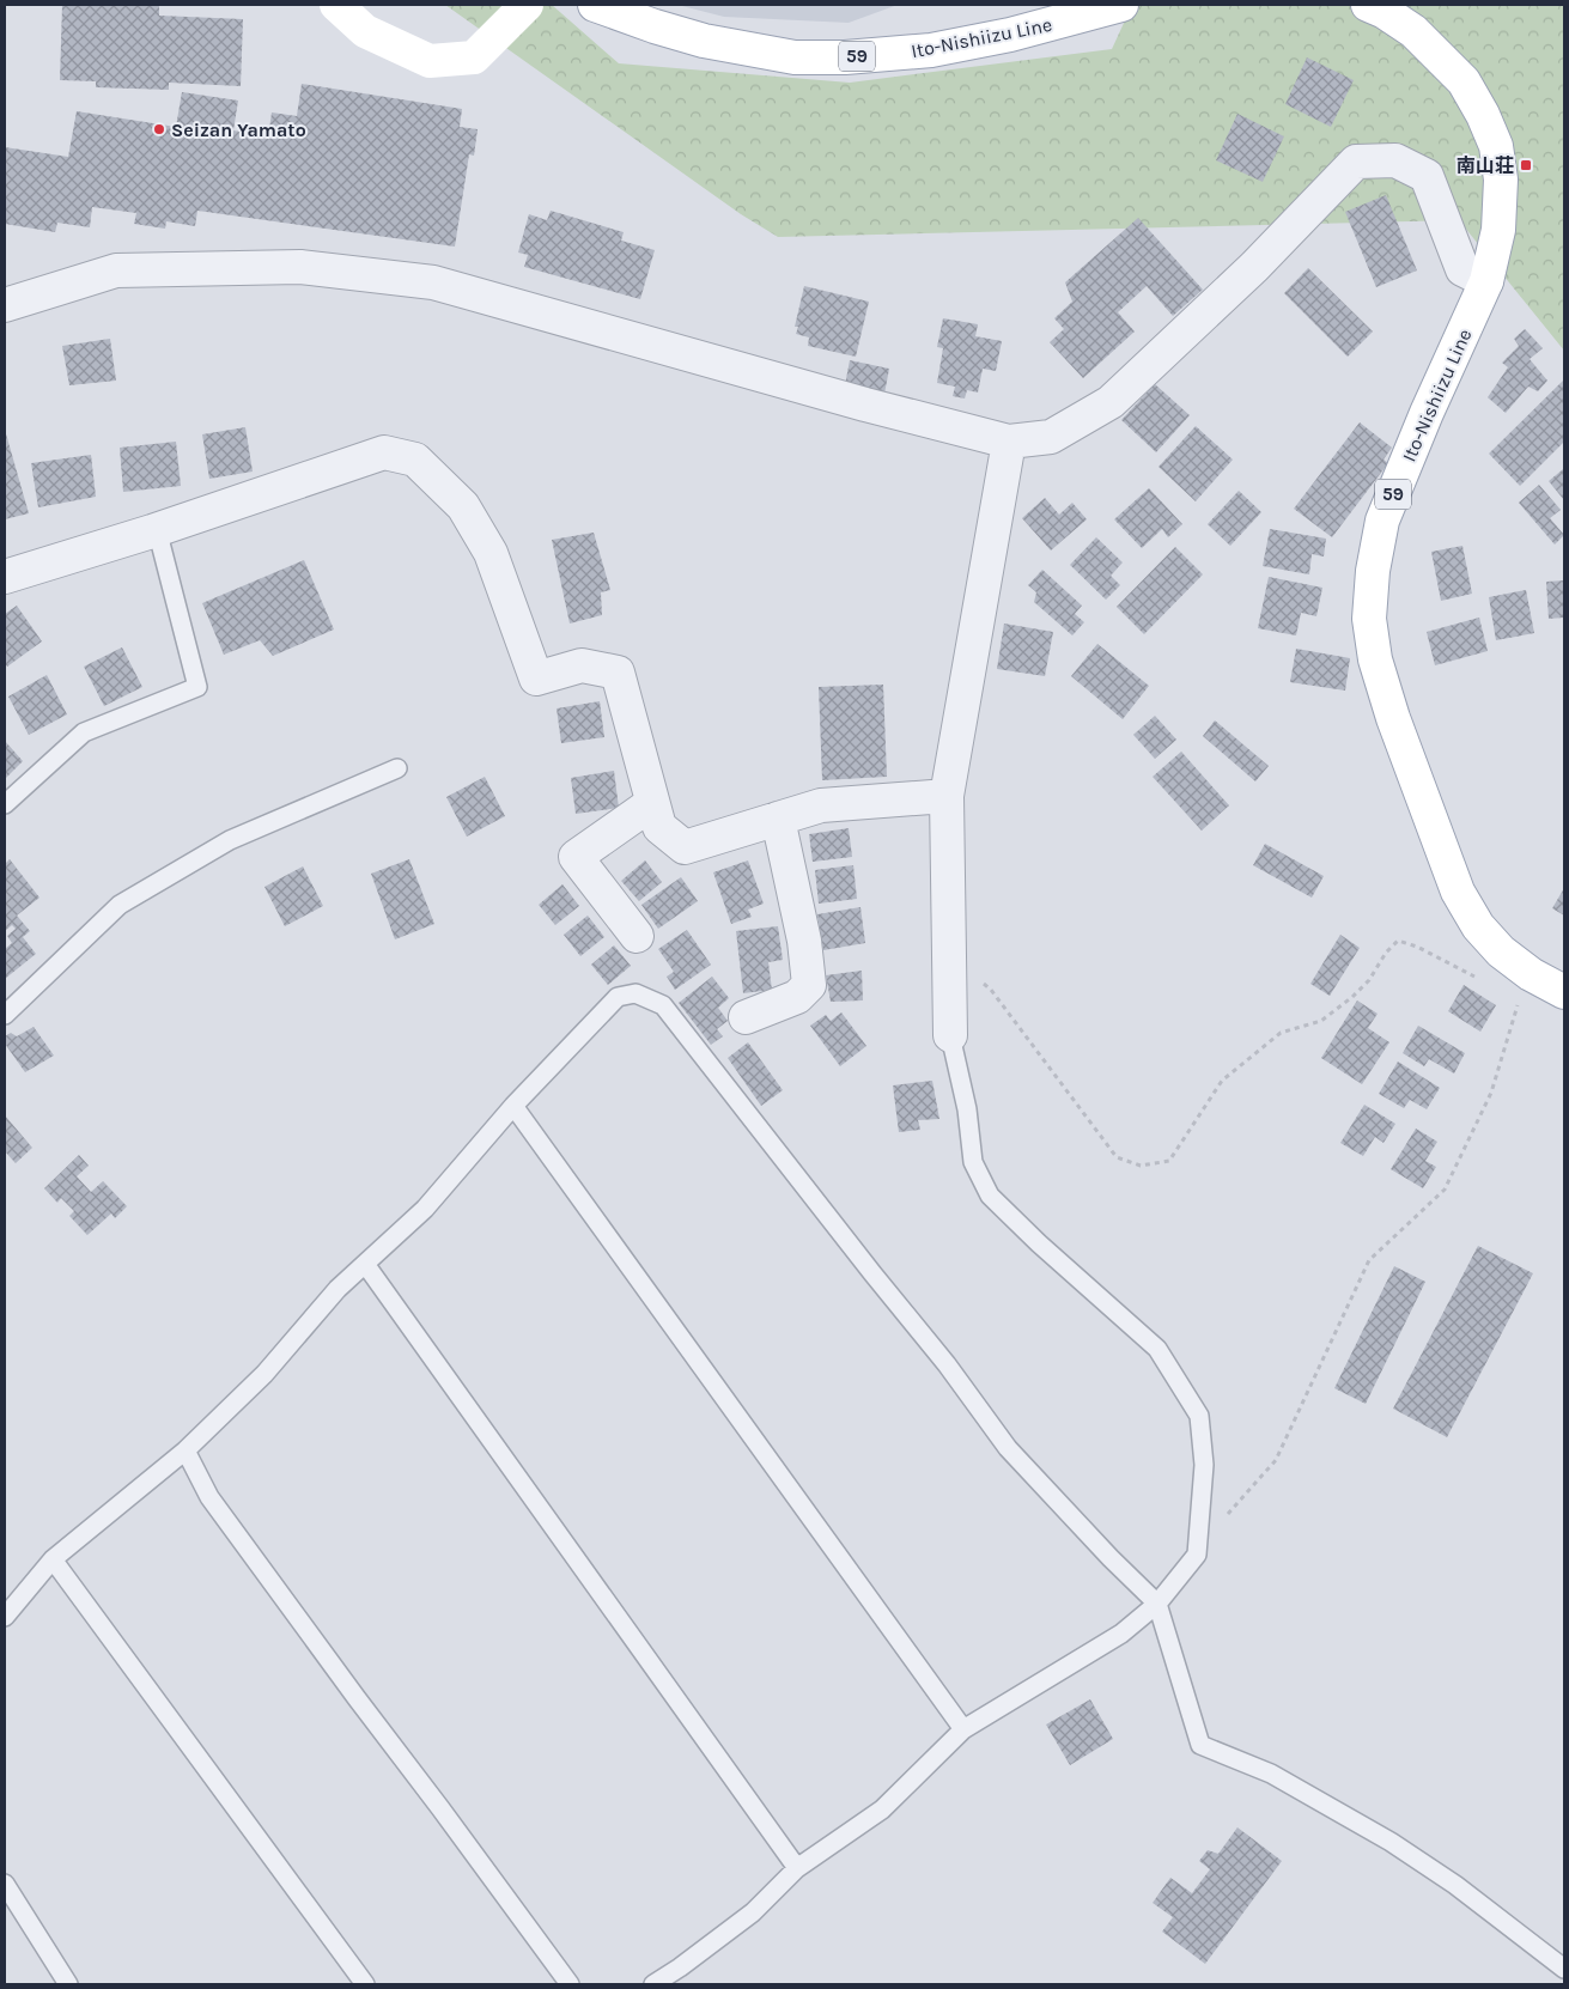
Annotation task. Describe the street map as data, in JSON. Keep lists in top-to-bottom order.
{
  "streets": {
    "main road": ["Ito-Nishiizu Line", "59"]
  },
  "places": {
    "other": ["Seizan Yamato"],
    "transit": ["南山荘"]
  }
}
